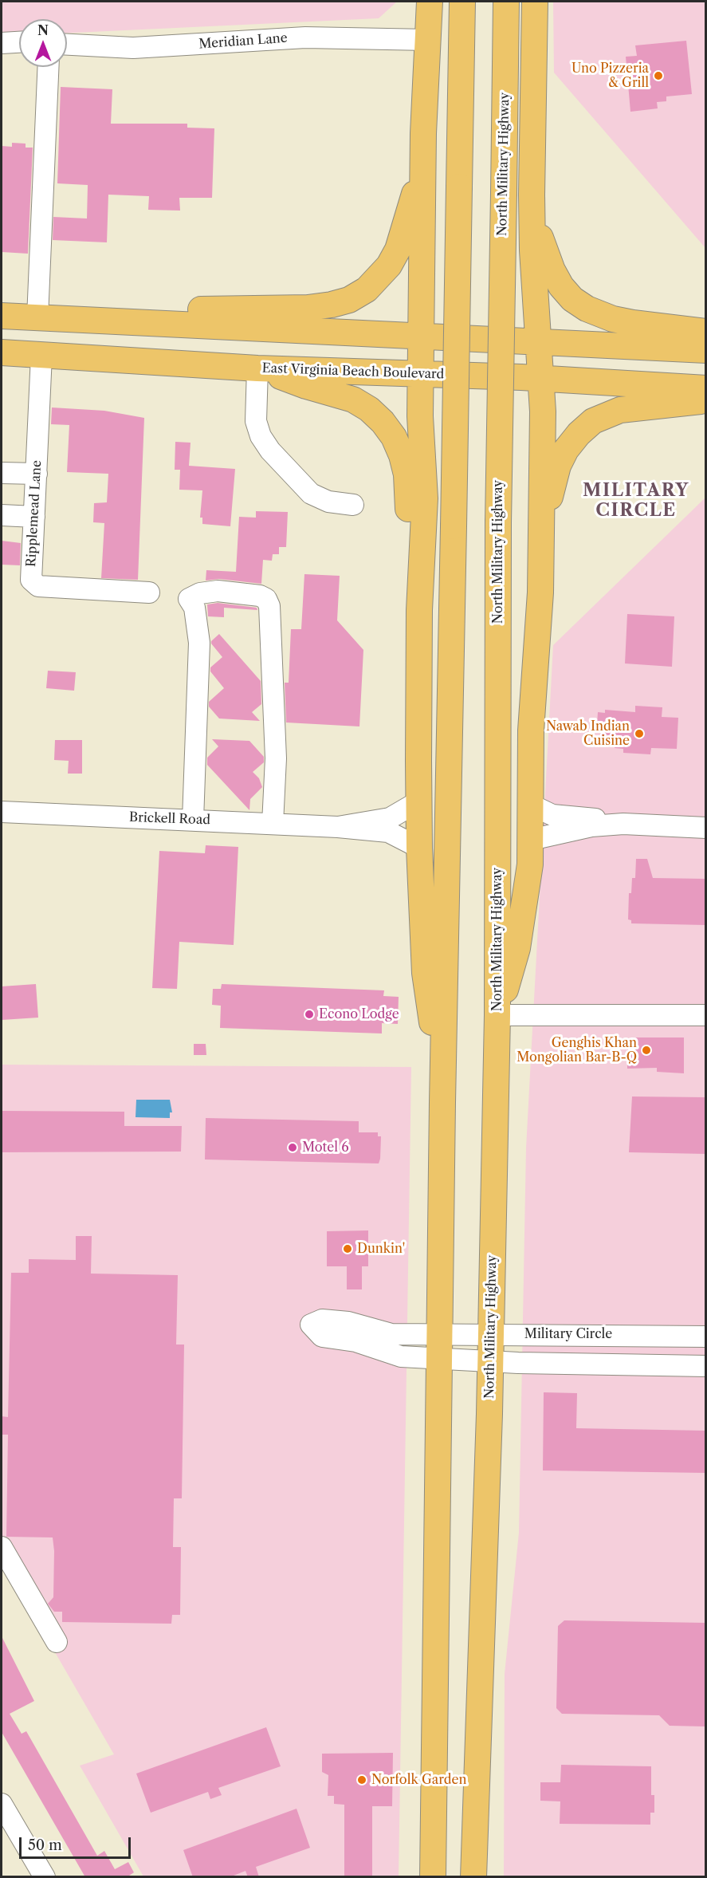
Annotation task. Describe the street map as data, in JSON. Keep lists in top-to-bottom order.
{
  "streets": {
    "main road": ["North Military Highway", "East Virginia Beach Boulevard"],
    "street": [
      "Meridian Lane",
      "Ripplemead Lane",
      "Brickell Road",
      "Military Circle"
    ]
  },
  "crossings": [
    ["North Military Highway", "Military Circle"],
    ["East Virginia Beach Boulevard", "Ripplemead Lane"]
  ],
  "districts": ["MILITARY CIRCLE"],
  "places": [
    "Uno Pizzeria & Grill",
    "Nawab Indian Cuisine",
    "Econo Lodge",
    "Genghis Khan Mongolian Bar-B-Q",
    "Motel 6",
    "Dunkin'",
    "Norfolk Garden"
  ],
  "scale_bar": "50 m",
  "north": "top"
}
